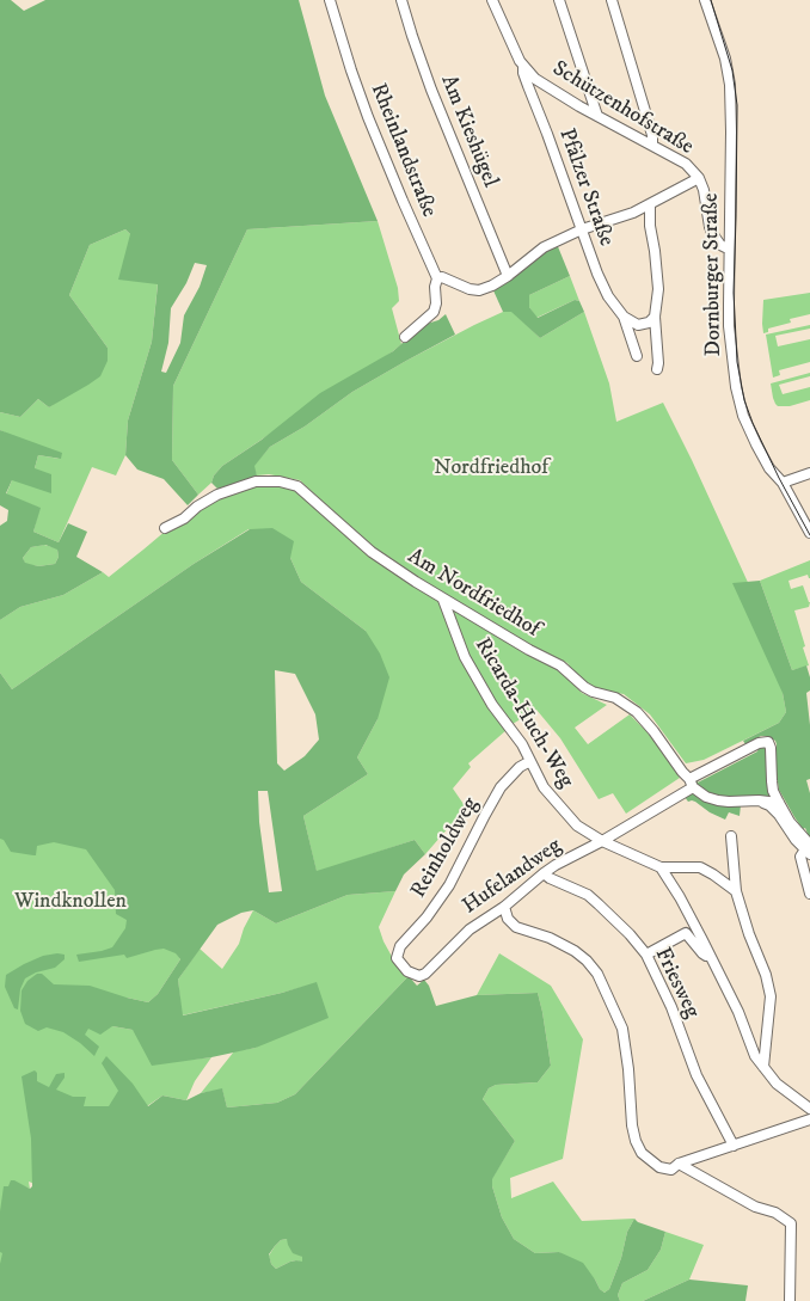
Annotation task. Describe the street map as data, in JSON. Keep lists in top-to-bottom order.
{
  "streets": {
    "street": [
      "Schützenhofstraße",
      "Am Kieshügel",
      "Rheinlandstraße",
      "Pfälzer Straße",
      "Dornburger Straße",
      "Am Nordfriedhof",
      "Ricarda-Huch-Weg",
      "Reinholdweg",
      "Hufelandweg",
      "Friesweg"
    ]
  },
  "crossings": [
    ["Schützenhofstraße", "Pfälzer Straße"],
    ["Schützenhofstraße", "Dornburger Straße"],
    ["Am Nordfriedhof", "Ricarda-Huch-Weg"],
    ["Am Nordfriedhof", "Hufelandweg"],
    ["Ricarda-Huch-Weg", "Reinholdweg"],
    ["Ricarda-Huch-Weg", "Hufelandweg"],
    ["Reinholdweg", "Hufelandweg"],
    ["Hufelandweg", "Friesweg"]
  ],
  "parks": ["Nordfriedhof", "Windknollen"]
}
